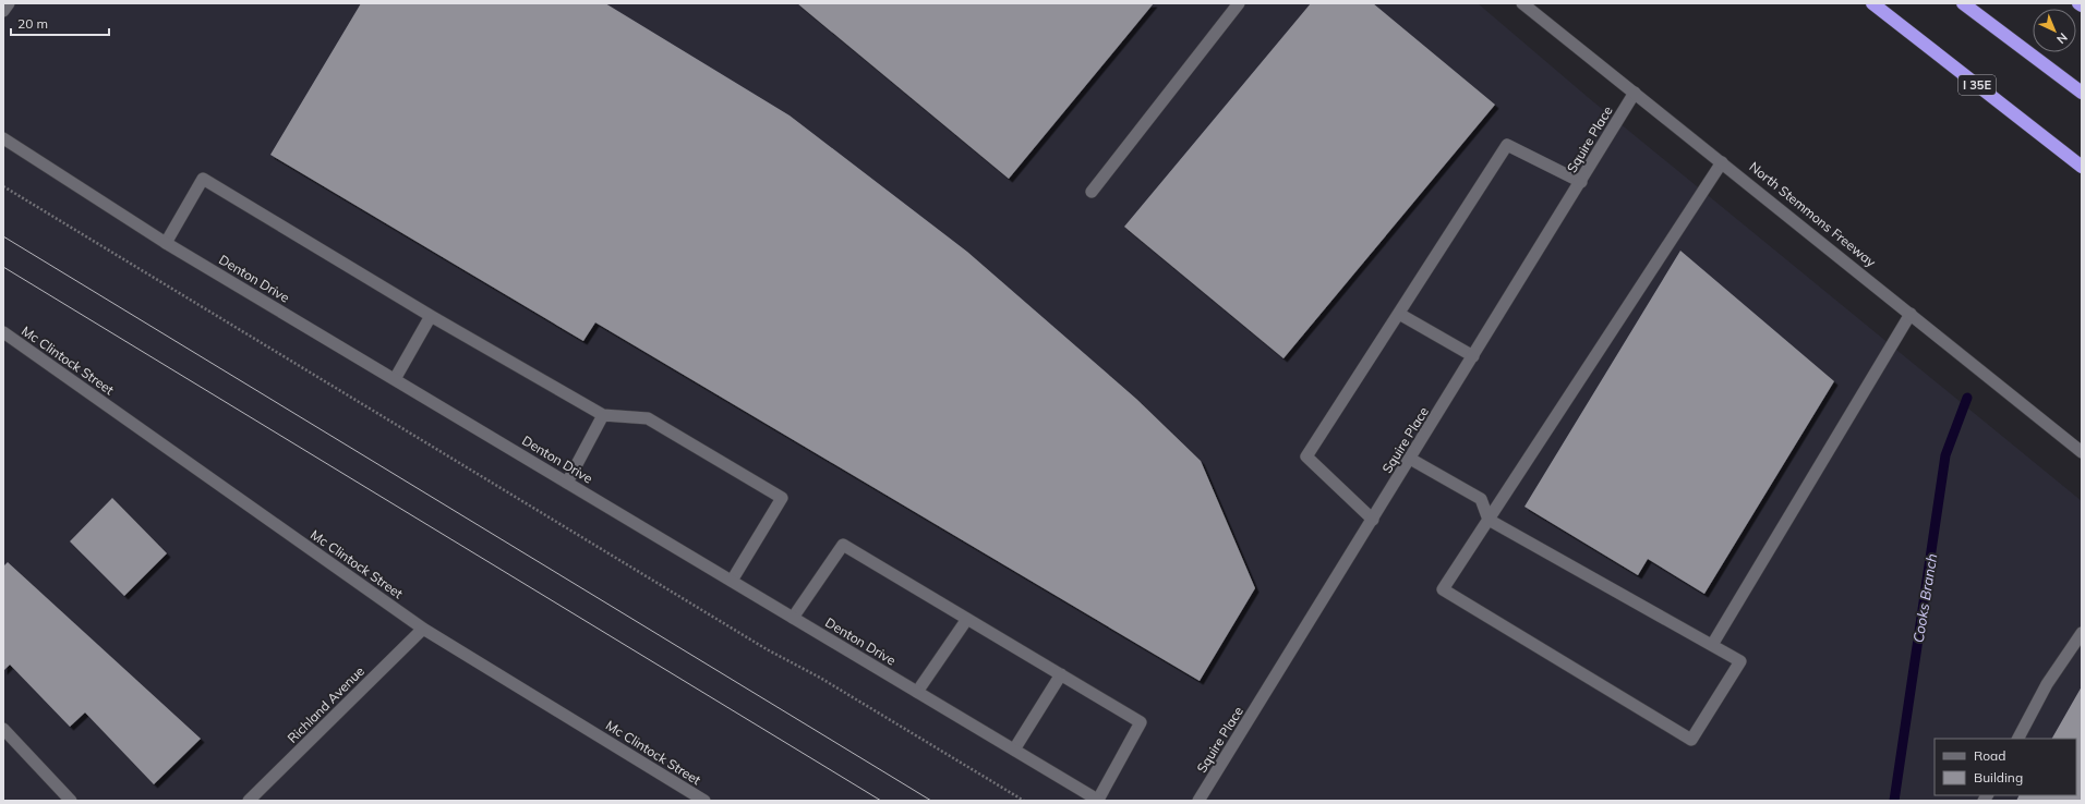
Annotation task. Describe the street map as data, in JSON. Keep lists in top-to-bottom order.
{
  "streets": {
    "highway": ["I 35E"],
    "street": [
      "Squire Place",
      "North Stemmons Freeway",
      "Denton Drive",
      "Mc Clintock Street",
      "Richland Avenue"
    ]
  },
  "crossings": [
    ["Squire Place", "North Stemmons Freeway"],
    ["Mc Clintock Street", "Richland Avenue"]
  ],
  "water": ["Cooks Branch"],
  "legend": ["Road", "Building"],
  "scale_bar": "20 m",
  "north": "bottom right"
}
